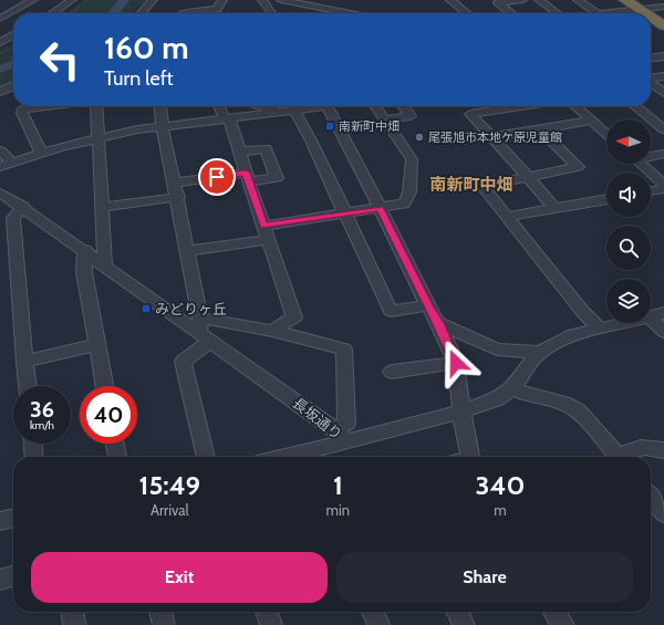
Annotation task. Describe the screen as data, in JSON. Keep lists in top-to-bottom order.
{
  "streets": {
    "street": ["長坂通り"]
  },
  "districts": ["南新町中畑"],
  "places": {
    "transit": ["南新町中畑", "みどりヶ丘"],
    "other": ["尾張旭市本地ケ原児童館"]
  },
  "north": "left",
  "page": {
    "turn": ["160 m", "Turn left"],
    "speed": "36 km/h",
    "limit": "40",
    "eta": [
      "15:49",
      "Arrival",
      "1",
      "min",
      "340",
      "m"
    ],
    "buttons": ["Exit", "Share"]
  }
}
